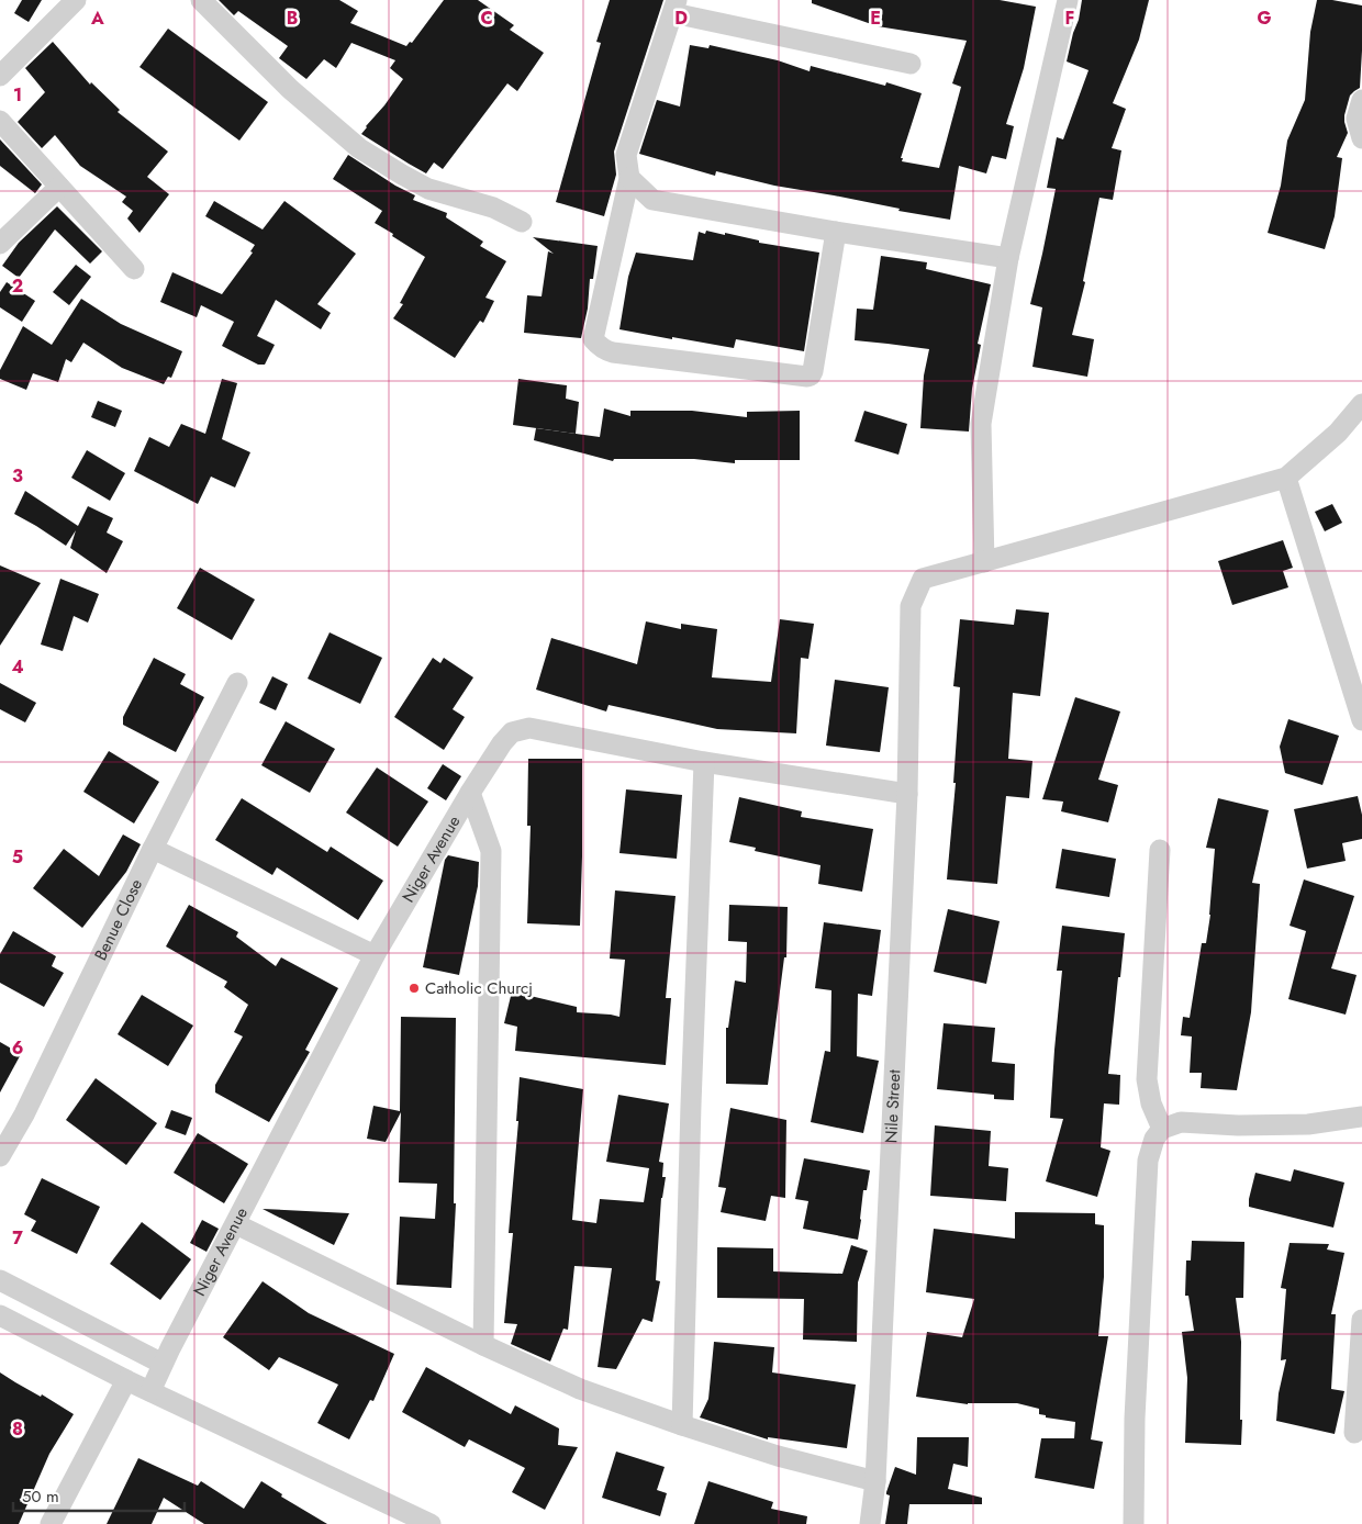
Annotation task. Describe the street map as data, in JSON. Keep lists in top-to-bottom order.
{
  "streets": {
    "street": ["Niger Avenue", "Benue Close", "Nile Street"]
  },
  "crossings": [
    ["Niger Avenue", "Nile Street"]
  ],
  "places": ["Catholic Churcj"],
  "scale_bar": "50 m",
  "grid": {
    "columns": [
      "A",
      "B",
      "C",
      "D",
      "E",
      "F",
      "G"
    ],
    "rows": [
      "1",
      "2",
      "3",
      "4",
      "5",
      "6",
      "7",
      "8"
    ]
  }
}
